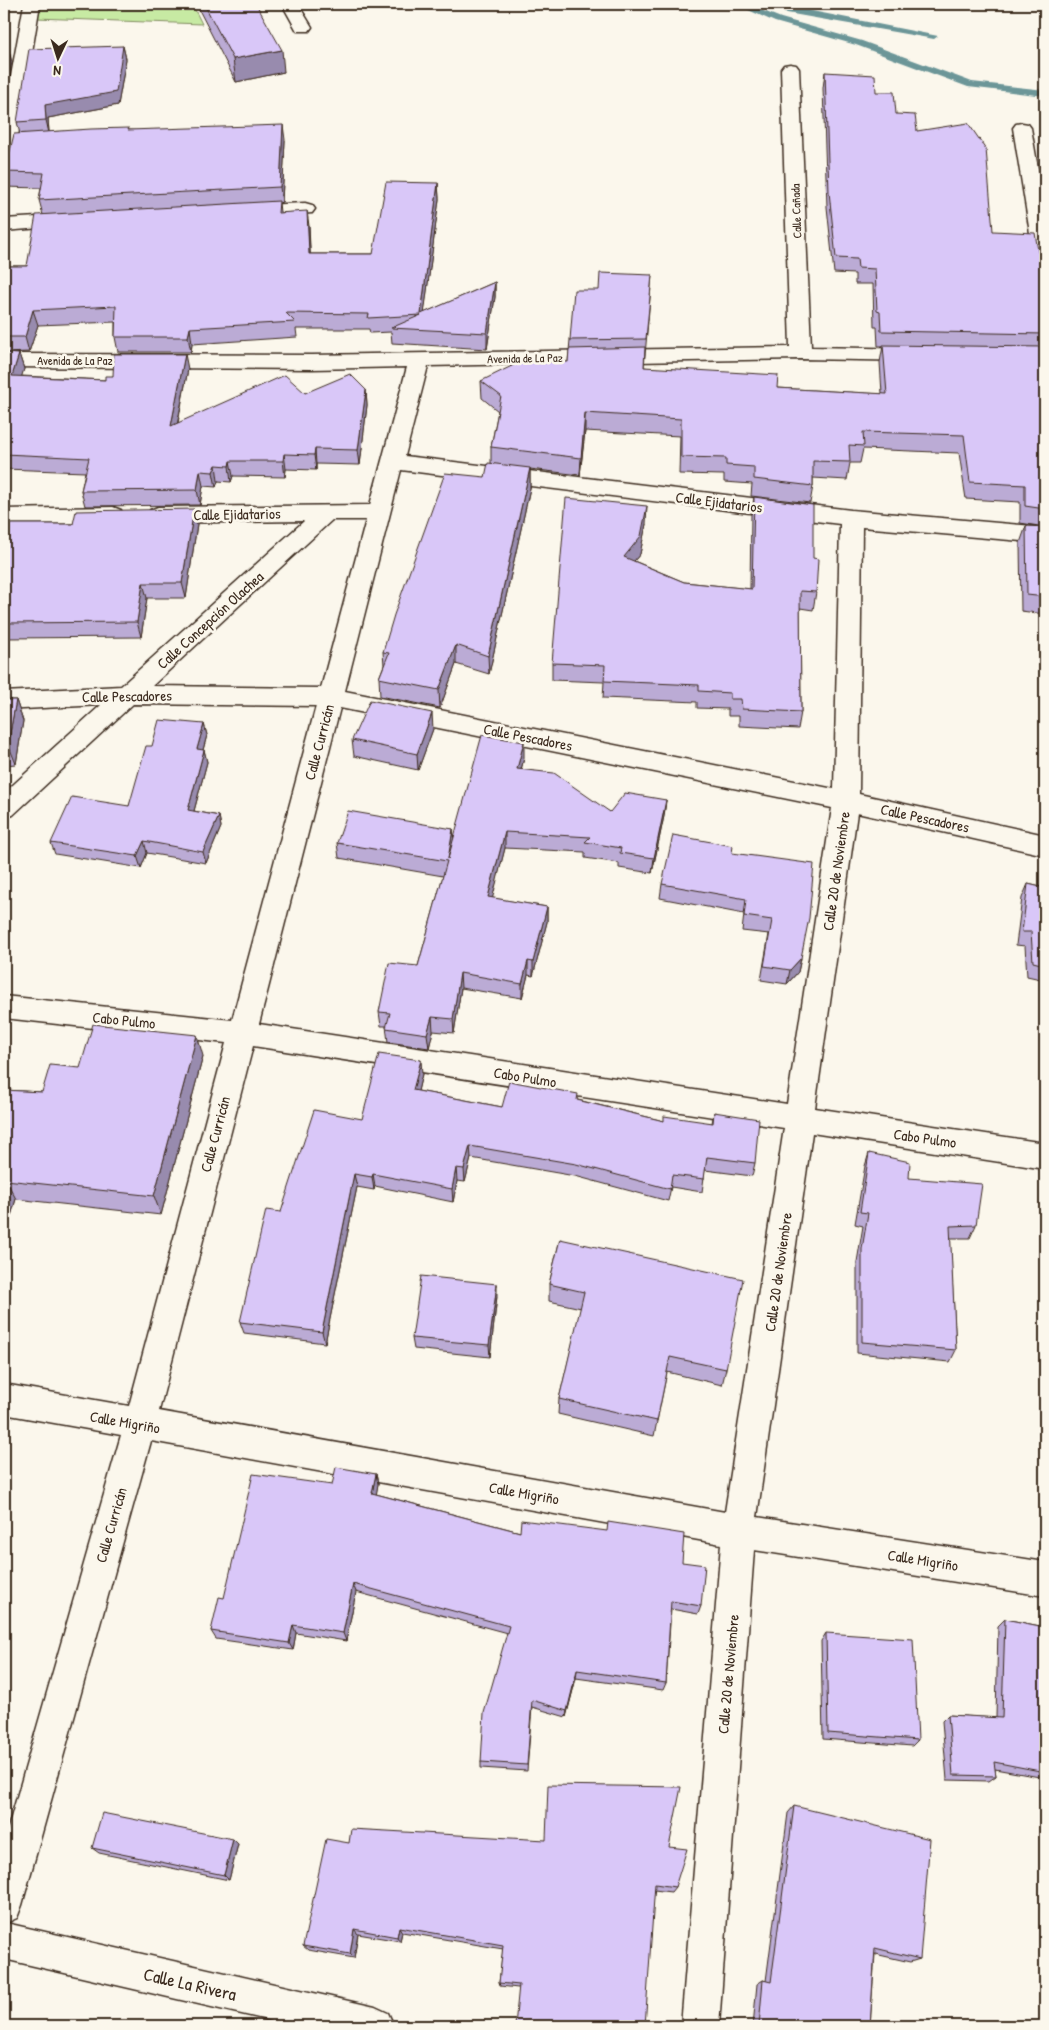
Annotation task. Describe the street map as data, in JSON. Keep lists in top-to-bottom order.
{
  "streets": {
    "street": [
      "Calle Cañada",
      "Avenida de La Paz",
      "Calle Ejidatarios",
      "Calle Concepción Olachea",
      "Calle Pescadores",
      "Calle Curricán",
      "Calle 20 de Noviembre",
      "Cabo Pulmo",
      "Calle Migriño",
      "Calle La Rivera"
    ]
  },
  "crossings": [
    ["Calle Cañada", "Avenida de La Paz"],
    ["Avenida de La Paz", "Calle Curricán"],
    ["Calle Ejidatarios", "Calle Concepción Olachea"],
    ["Calle Ejidatarios", "Calle Curricán"],
    ["Calle Ejidatarios", "Calle 20 de Noviembre"],
    ["Calle Concepción Olachea", "Calle Pescadores"],
    ["Calle Pescadores", "Calle Curricán"],
    ["Calle Pescadores", "Calle 20 de Noviembre"],
    ["Calle Curricán", "Cabo Pulmo"],
    ["Calle Curricán", "Calle Migriño"],
    ["Calle 20 de Noviembre", "Cabo Pulmo"],
    ["Calle 20 de Noviembre", "Calle Migriño"]
  ],
  "north": "bottom"
}
